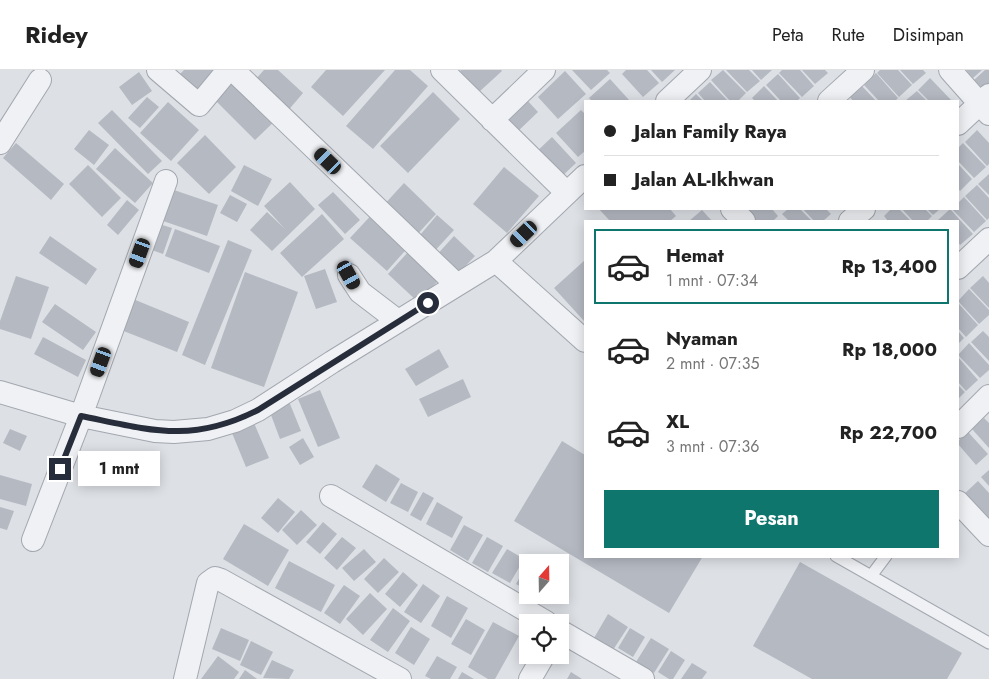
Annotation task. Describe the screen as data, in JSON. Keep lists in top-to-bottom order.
{
  "north": "top",
  "page": {
    "header": "Ridey",
    "nav": ["Peta", "Rute", "Disimpan"],
    "banner": ["Jalan Family Raya", "Jalan AL-Ikhwan"],
    "list": [
      {
        "name": "Hemat",
        "note": "1 mnt · 07:34",
        "value": "Rp 13,400"
      },
      {
        "name": "Nyaman",
        "note": "2 mnt · 07:35",
        "value": "Rp 18,000"
      },
      {
        "name": "XL",
        "note": "3 mnt · 07:36",
        "value": "Rp 22,700"
      }
    ],
    "bubble": "1 mnt",
    "buttons": "Pesan"
  }
}
